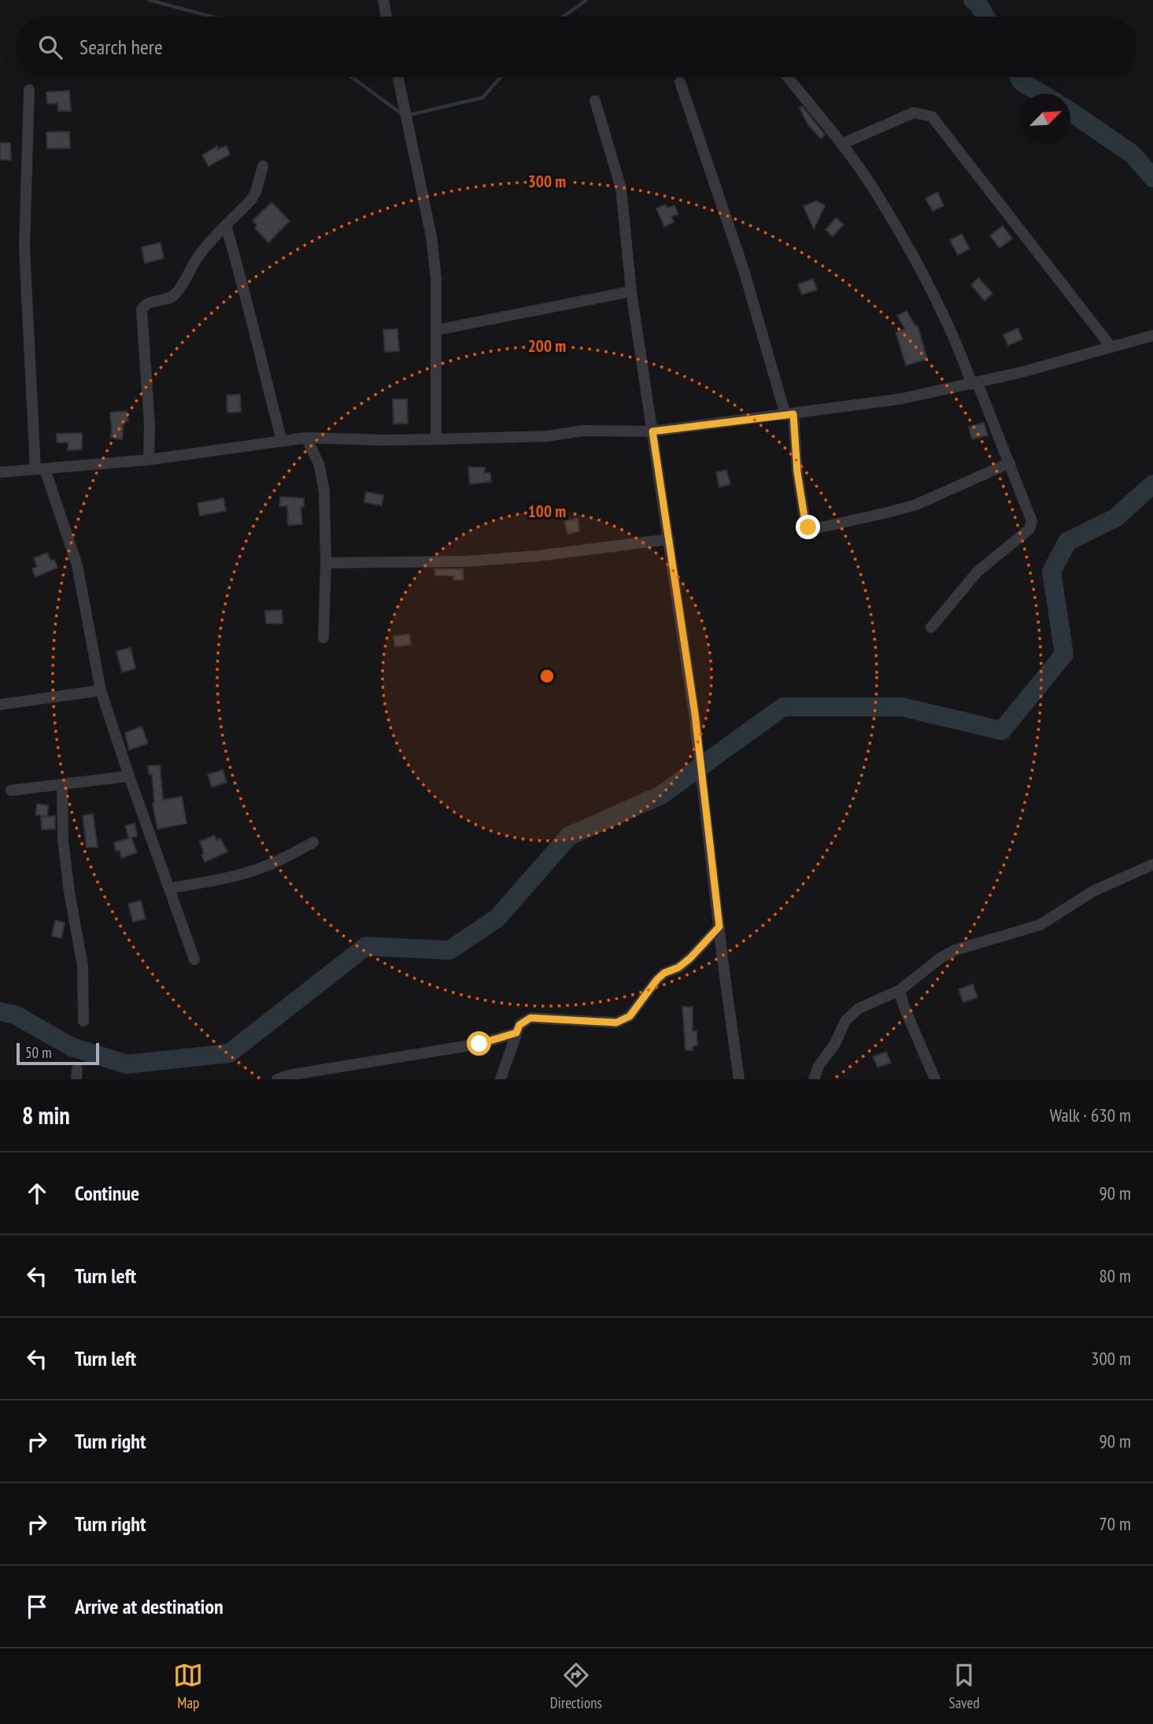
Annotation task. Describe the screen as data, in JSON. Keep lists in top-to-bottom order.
{
  "scale_bar": "50 m",
  "north": "top right",
  "page": {
    "search": "Search here",
    "scale": "50 m",
    "heading": ["8 min", "Walk · 630 m"],
    "list": [
      ["Continue", "90 m"],
      ["Turn left", "80 m"],
      ["Turn left", "300 m"],
      ["Turn right", "90 m"],
      ["Turn right", "70 m"],
      "Arrive at destination"
    ],
    "nav": ["Map", "Directions", "Saved"]
  },
  "rings": ["300 m", "200 m", "100 m"]
}
